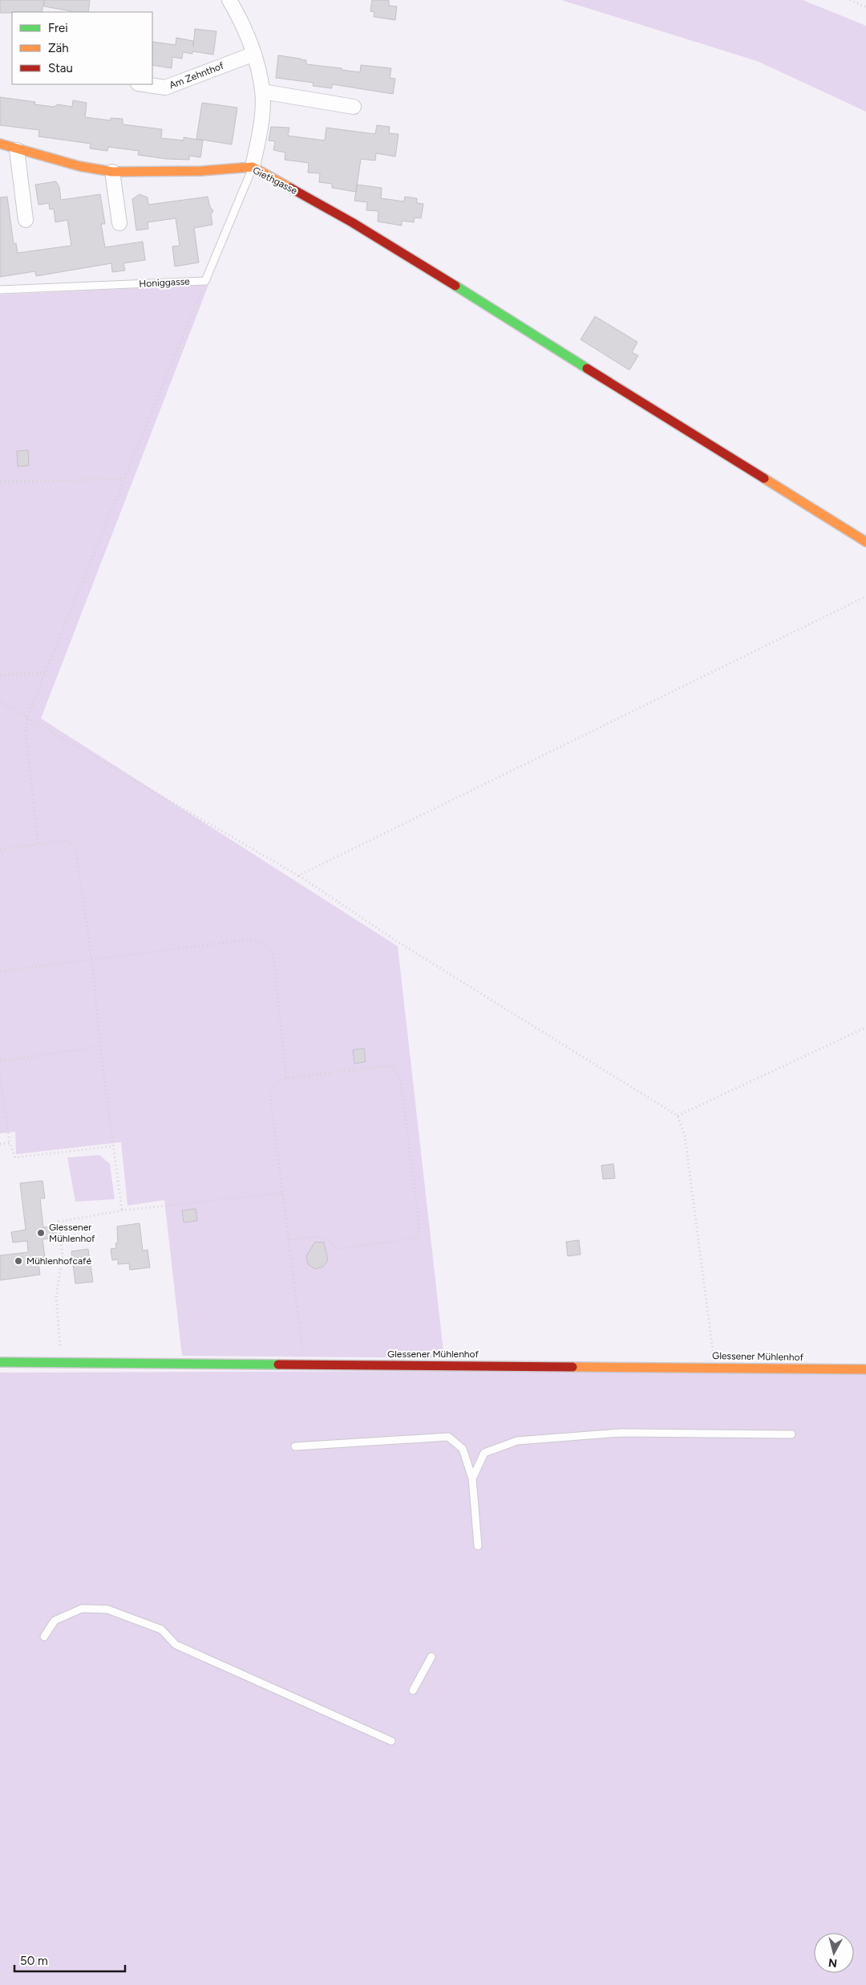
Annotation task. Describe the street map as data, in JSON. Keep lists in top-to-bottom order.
{
  "streets": {
    "street": ["Am Zehnthof", "Giethgasse", "Glessener Mühlenhof"],
    "lane": ["Honiggasse"]
  },
  "places": ["Glessener Mühlenhof", "Mühlenhofcafé"],
  "legend": ["Frei", "Zäh", "Stau"],
  "scale_bar": "50 m",
  "north": "bottom"
}
